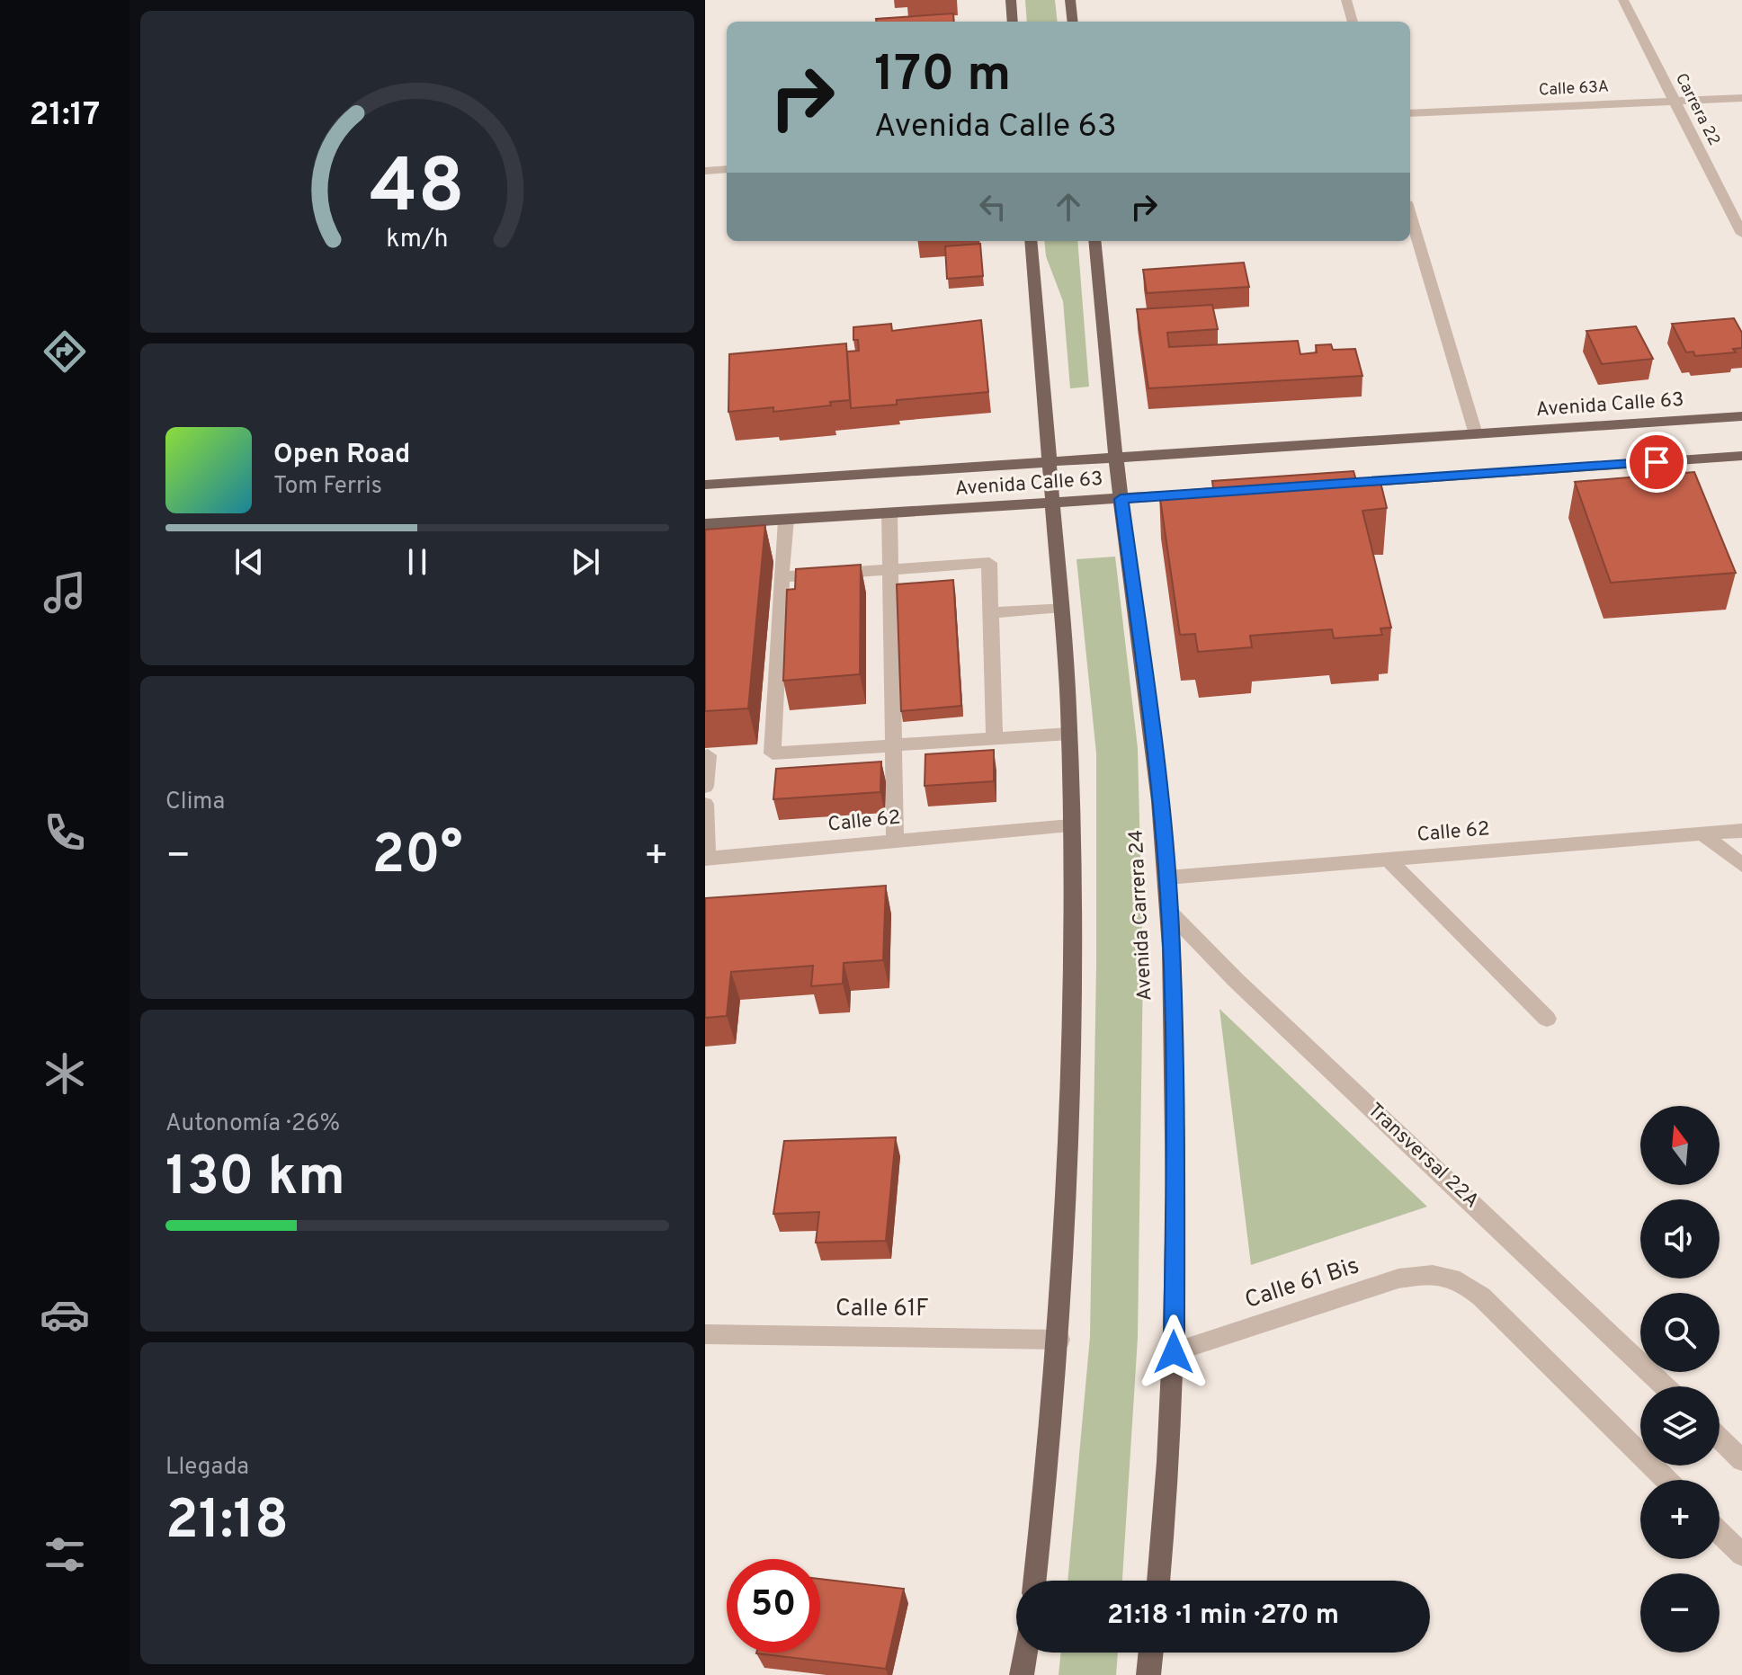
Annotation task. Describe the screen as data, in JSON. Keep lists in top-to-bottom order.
{
  "streets": {
    "main road": ["Avenida Calle 63", "Avenida Carrera 24"],
    "street": [
      "Calle 63A",
      "Carrera 22",
      "Calle 62",
      "Transversal 22A",
      "Calle 61 Bis",
      "Calle 61F"
    ]
  },
  "crossings": [
    ["Calle 63A", "Carrera 22"],
    ["Avenida Calle 63", "Avenida Carrera 24"],
    ["Calle 62", "Avenida Carrera 24"],
    ["Avenida Carrera 24", "Transversal 22A"],
    ["Avenida Carrera 24", "Calle 61 Bis"]
  ],
  "north": "top",
  "page": {
    "tabs": "21:17",
    "turn": ["170 m", "Avenida Calle 63"],
    "song": ["Open Road", "Tom Ferris"],
    "tile": [
      "Clima",
      ["Autonomía · 26%", "130 km"],
      ["Llegada", "21:18"]
    ],
    "heat": ["−", "20°", "+"],
    "map_buttons": ["+", "−"],
    "limit": "50",
    "trip": "21:18 · 1 min · 270 m",
    "gauge": ["48", "km/h"]
  }
}
